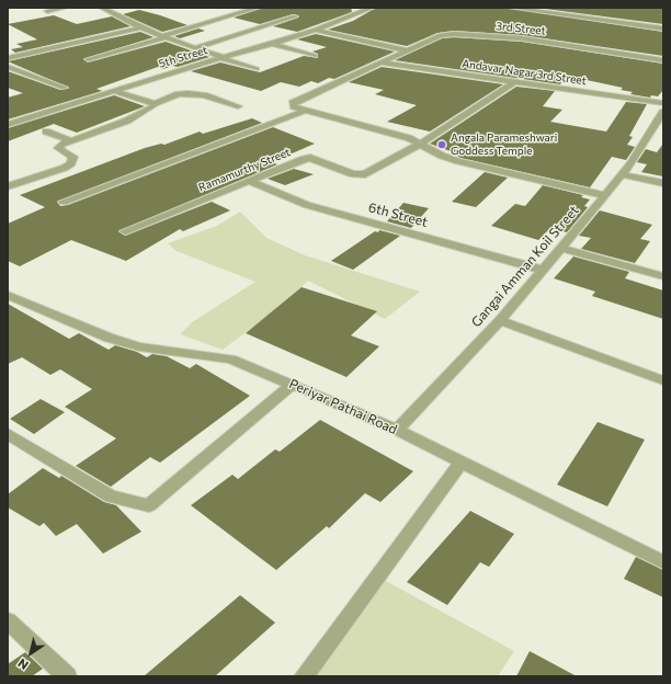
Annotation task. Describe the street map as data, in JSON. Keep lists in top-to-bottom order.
{
  "streets": {
    "street": [
      "3rd Street",
      "5th Street",
      "Andavar Nagar 3rd Street",
      "Ramamurthy Street",
      "6th Street",
      "Gangai Amman Koil Street",
      "Periyar Pathai Road"
    ]
  },
  "crossings": [
    ["3rd Street", "Andavar Nagar 3rd Street"],
    ["Andavar Nagar 3rd Street", "Ramamurthy Street"],
    ["Ramamurthy Street", "6th Street"],
    ["6th Street", "Gangai Amman Koil Street"],
    ["Gangai Amman Koil Street", "Periyar Pathai Road"]
  ],
  "places": ["Angala Parameshwari Goddess Temple"],
  "north": "bottom left"
}
